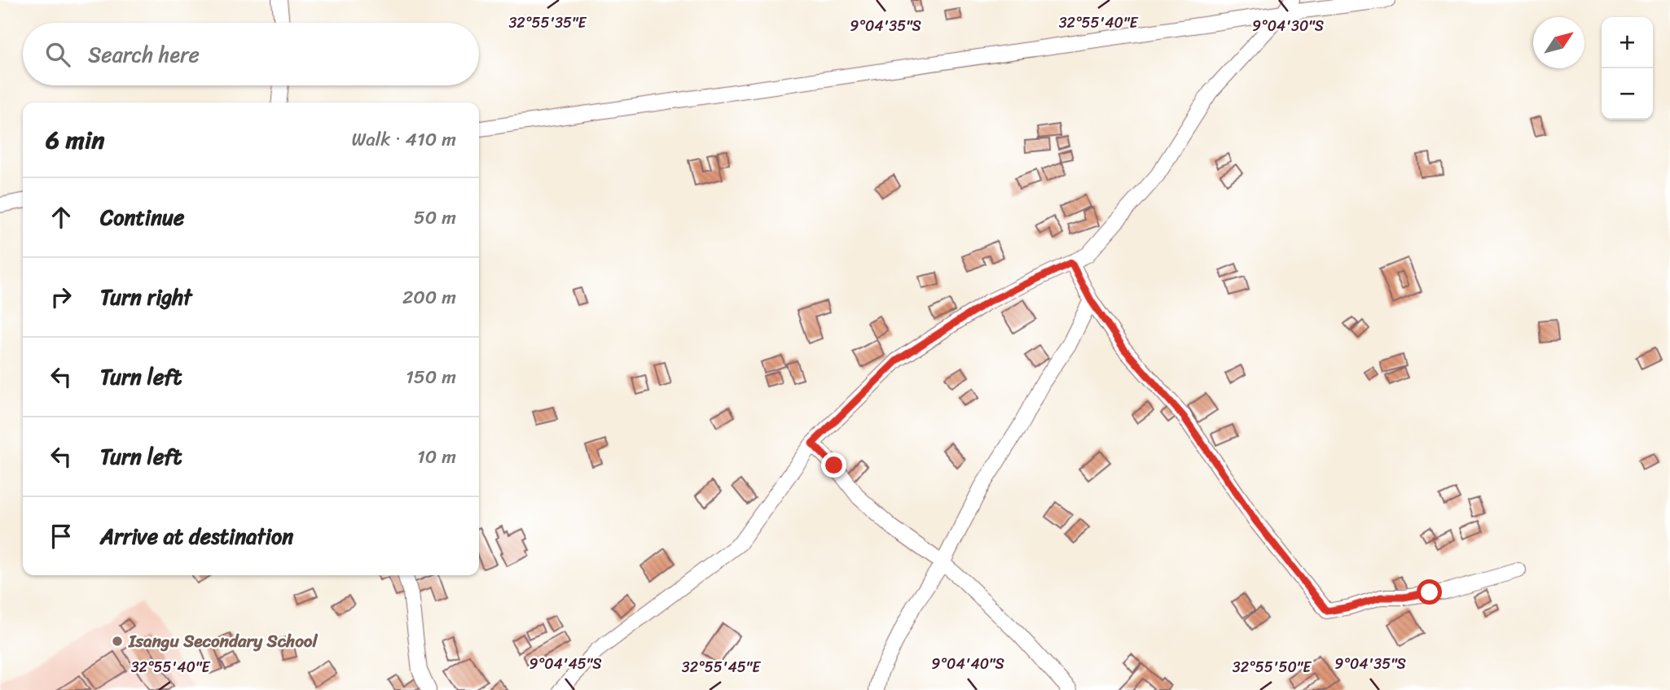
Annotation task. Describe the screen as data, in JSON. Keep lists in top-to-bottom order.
{
  "places": ["Isangu Secondary School"],
  "north": "top right",
  "page": {
    "map_buttons": ["+", "−"],
    "search": "Search here",
    "heading": ["6 min", "Walk · 410 m"],
    "list": [
      ["Continue", "50 m"],
      ["Turn right", "200 m"],
      ["Turn left", "150 m"],
      ["Turn left", "10 m"],
      "Arrive at destination"
    ]
  },
  "coordinates": [
    "32°55'35\"E",
    "32°55'40\"E",
    "9°04'35\"S",
    "9°04'30\"S",
    "9°04'45\"S",
    "9°04'40\"S",
    "32°55'45\"E",
    "32°55'50\"E"
  ]
}
